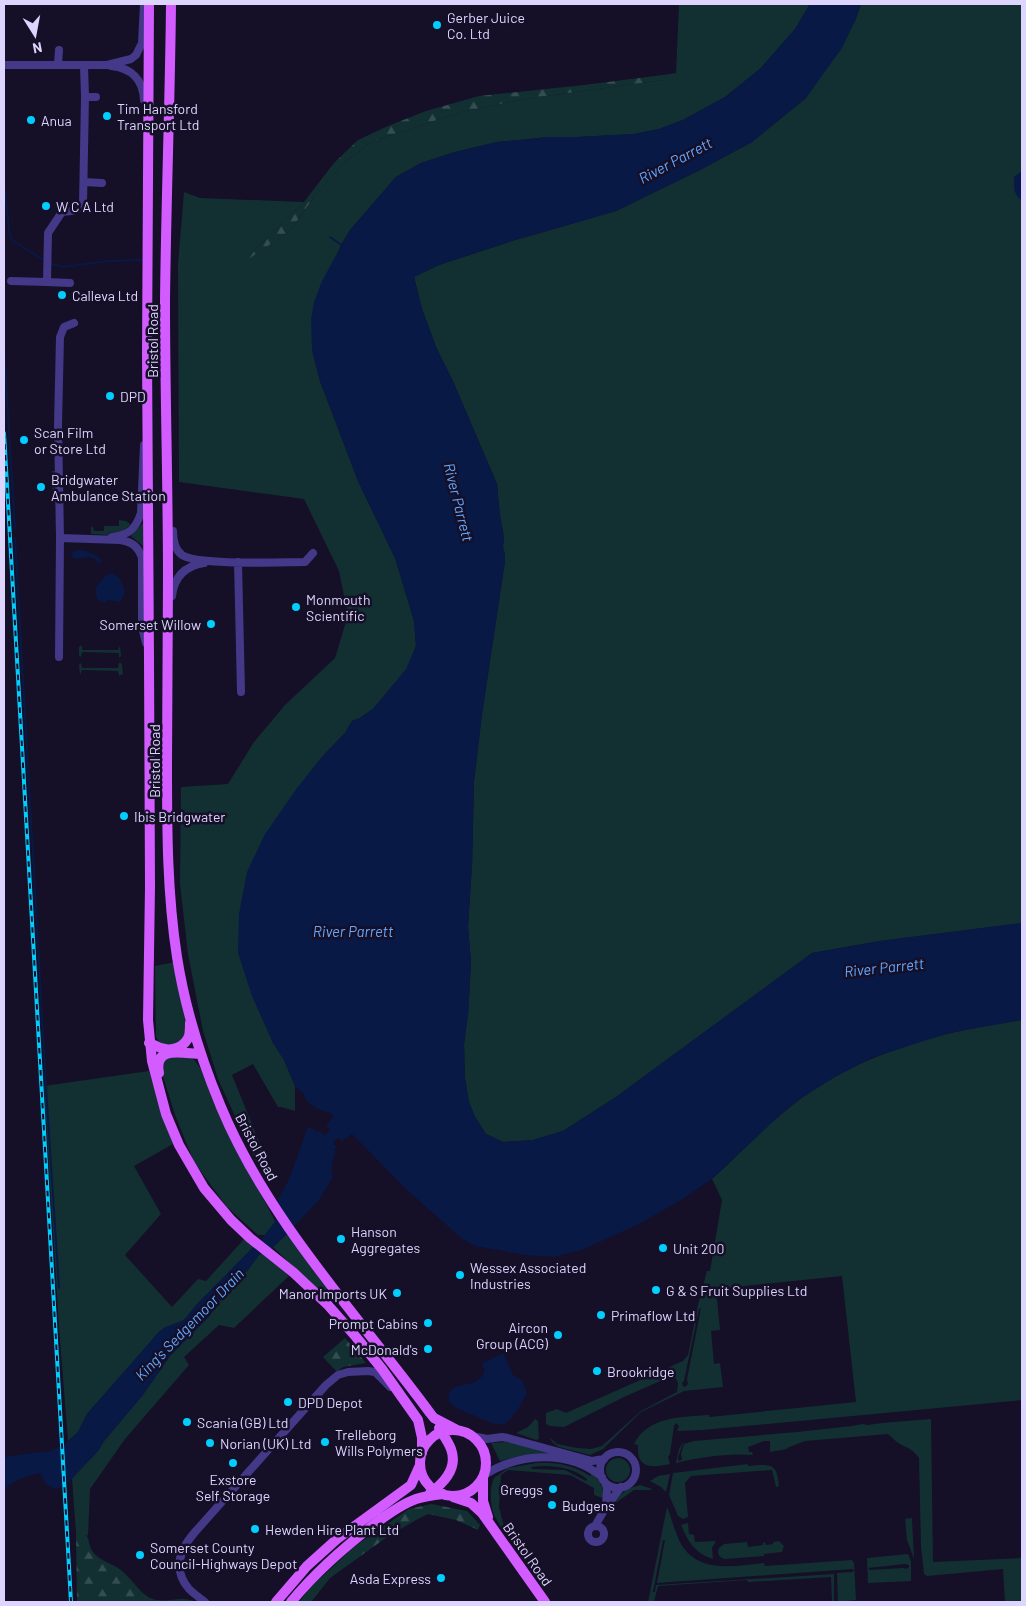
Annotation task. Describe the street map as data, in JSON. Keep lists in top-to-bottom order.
{
  "streets": {
    "main road": ["Bristol Road"]
  },
  "water": ["River Parrett", "King's Sedgemoor Drain"],
  "places": [
    "Gerber Juice Co. Ltd",
    "Tim Hansford Transport Ltd",
    "Anua",
    "W C A Ltd",
    "Calleva Ltd",
    "DPD",
    "Scan Film or Store Ltd",
    "Bridgwater Ambulance Station",
    "Monmouth Scientific",
    "Somerset Willow",
    "Ibis Bridgwater",
    "Hanson Aggregates",
    "Unit 200",
    "Wessex Associated Industries",
    "G & S Fruit Supplies Ltd",
    "Manor Imports UK",
    "Primaflow Ltd",
    "Prompt Cabins",
    "Aircon Group (ACG)",
    "McDonald's",
    "Brookridge",
    "DPD Depot",
    "Scania (GB) Ltd",
    "Trelleborg Wills Polymers",
    "Norian (UK) Ltd",
    "Exstore Self Storage",
    "Greggs",
    "Budgens",
    "Hewden Hire Plant Ltd",
    "Somerset County Council-Highways Depot",
    "Asda Express"
  ],
  "north": "bottom"
}
